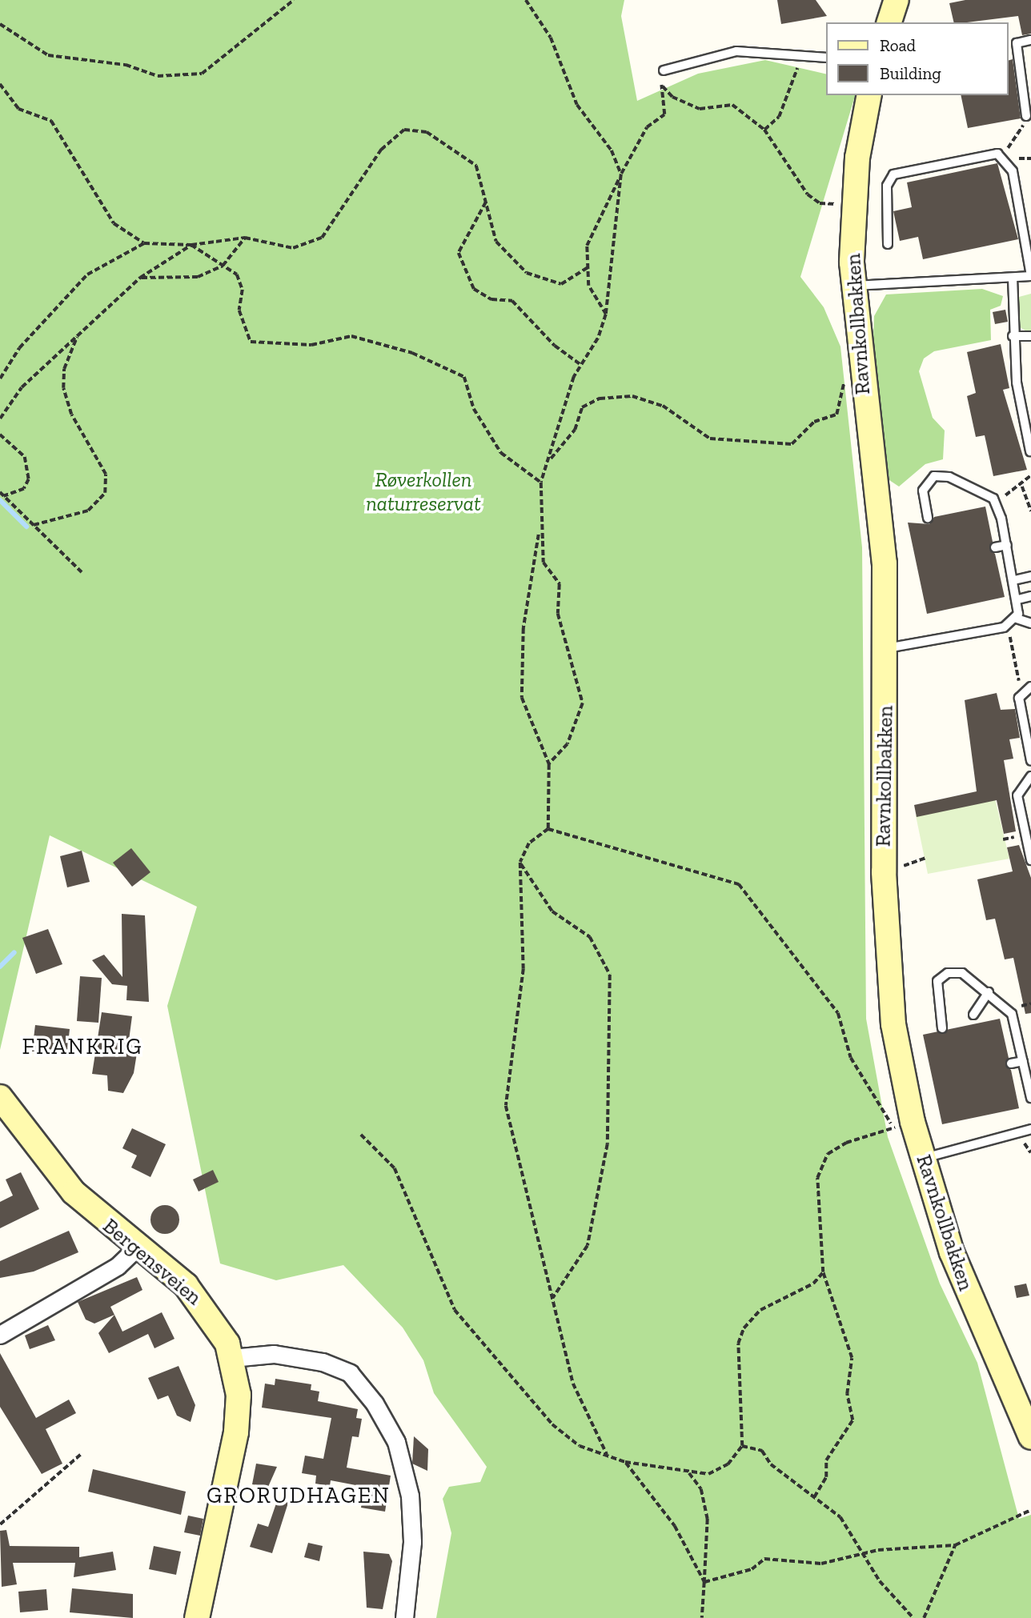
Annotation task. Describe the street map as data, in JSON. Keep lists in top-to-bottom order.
{
  "streets": {
    "street": ["Ravnkollbakken", "Bergensveien"]
  },
  "districts": ["FRANKRIG", "GRORUDHAGEN"],
  "parks": ["Røverkollen naturreservat"],
  "legend": ["Road", "Building"]
}
